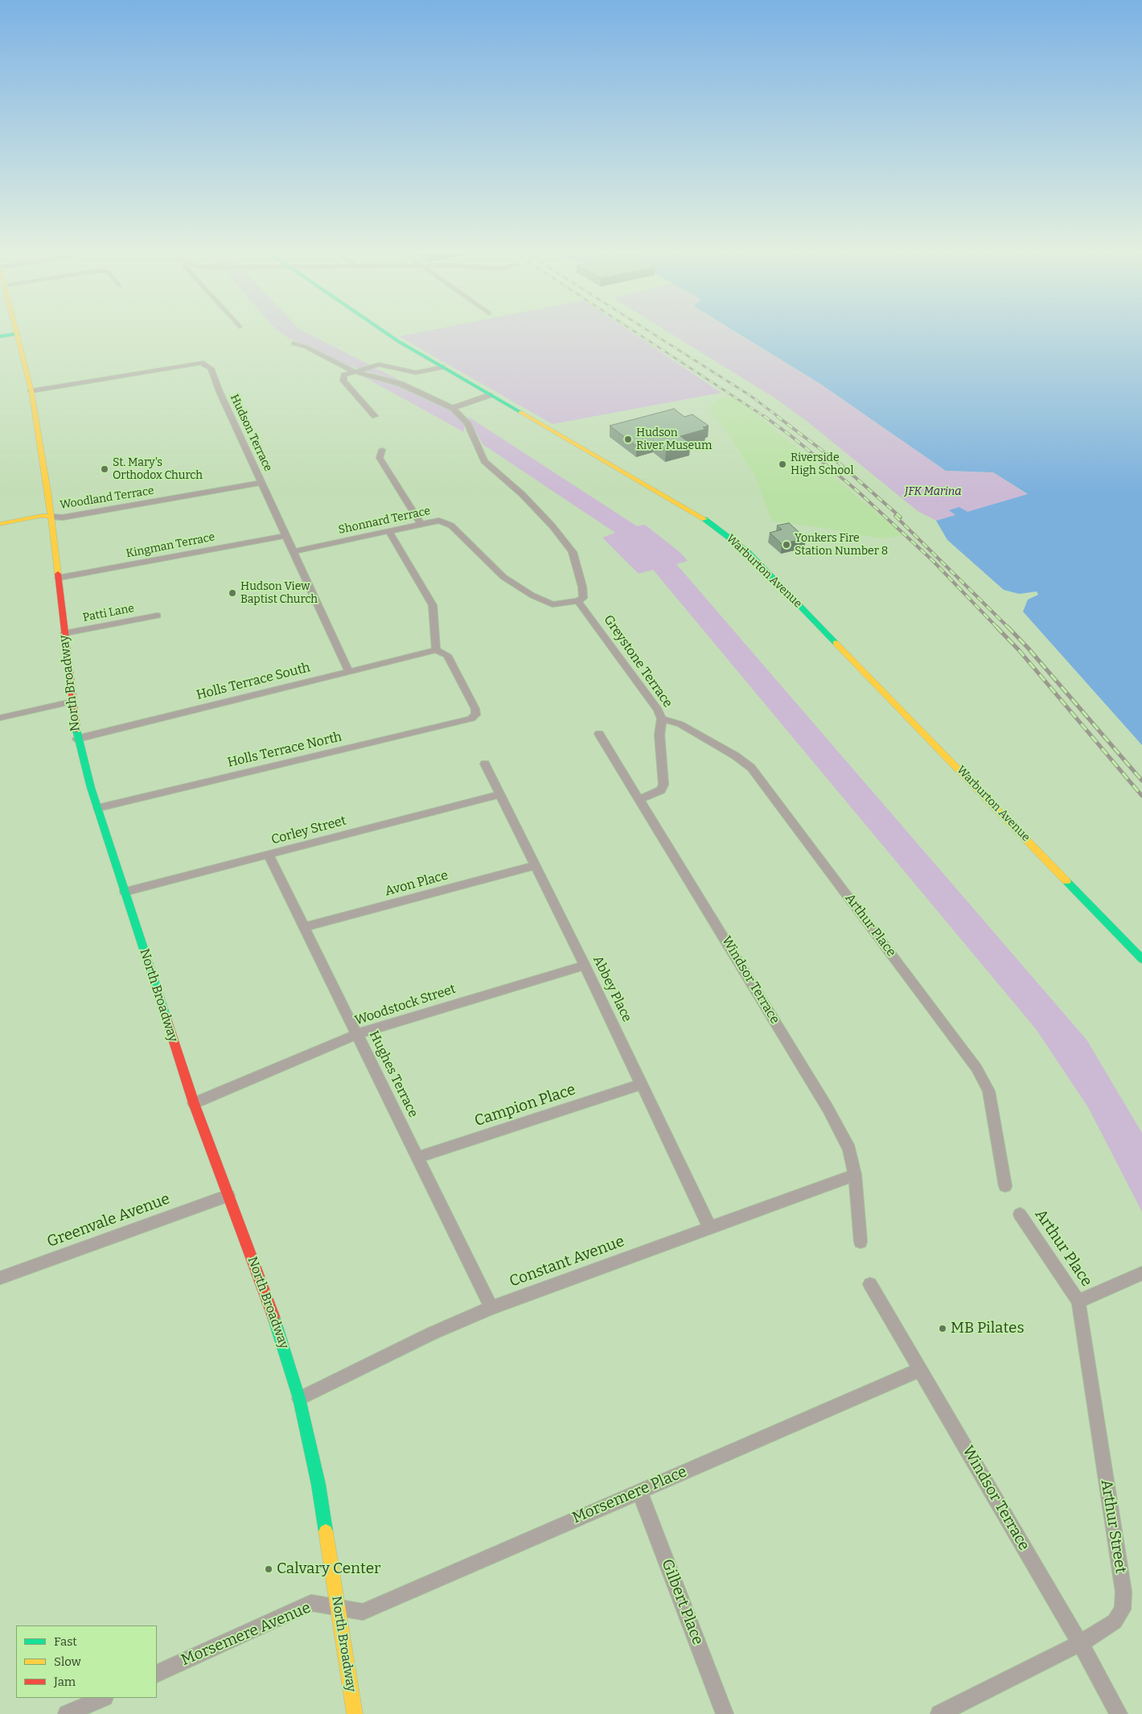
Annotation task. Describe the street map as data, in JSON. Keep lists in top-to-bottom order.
{
  "streets": {
    "main road": ["Warburton Avenue", "North Broadway"],
    "street": [
      "Hudson Terrace",
      "Woodland Terrace",
      "Shonnard Terrace",
      "Kingman Terrace",
      "Patti Lane",
      "Greystone Terrace",
      "Holls Terrace South",
      "Holls Terrace North",
      "Corley Street",
      "Avon Place",
      "Arthur Place",
      "Windsor Terrace",
      "Abbey Place",
      "Woodstock Street",
      "Hughes Terrace",
      "Campion Place",
      "Greenvale Avenue",
      "Constant Avenue",
      "Morsemere Place",
      "Arthur Street",
      "Gilbert Place",
      "Morsemere Avenue"
    ]
  },
  "crossings": [
    ["Hudson Terrace", "Woodland Terrace"],
    ["Hudson Terrace", "Shonnard Terrace"],
    ["Hudson Terrace", "Kingman Terrace"],
    ["Hudson Terrace", "Holls Terrace South"],
    ["Hudson Terrace", "North Broadway"],
    ["Woodland Terrace", "North Broadway"],
    ["Shonnard Terrace", "Greystone Terrace"],
    ["Kingman Terrace", "North Broadway"],
    ["Patti Lane", "North Broadway"],
    ["Greystone Terrace", "Arthur Place"],
    ["Greystone Terrace", "Windsor Terrace"],
    ["Holls Terrace South", "North Broadway"],
    ["Holls Terrace South", "Holls Terrace North"],
    ["North Broadway", "Holls Terrace North"],
    ["North Broadway", "Corley Street"],
    ["North Broadway", "Woodstock Street"],
    ["North Broadway", "Greenvale Avenue"],
    ["North Broadway", "Constant Avenue"],
    ["North Broadway", "Morsemere Place"],
    ["North Broadway", "Morsemere Avenue"],
    ["Corley Street", "Abbey Place"],
    ["Corley Street", "Hughes Terrace"],
    ["Avon Place", "Abbey Place"],
    ["Avon Place", "Hughes Terrace"],
    ["Arthur Place", "Arthur Street"],
    ["Windsor Terrace", "Constant Avenue"],
    ["Windsor Terrace", "Morsemere Place"],
    ["Windsor Terrace", "Arthur Street"],
    ["Abbey Place", "Woodstock Street"],
    ["Abbey Place", "Campion Place"],
    ["Abbey Place", "Constant Avenue"],
    ["Woodstock Street", "Hughes Terrace"],
    ["Hughes Terrace", "Campion Place"],
    ["Hughes Terrace", "Constant Avenue"],
    ["Morsemere Place", "Gilbert Place"],
    ["Morsemere Place", "Morsemere Avenue"]
  ],
  "parks": ["JFK Marina"],
  "places": [
    "Hudson River Museum",
    "Riverside High School",
    "St. Mary's Orthodox Church",
    "Yonkers Fire Station Number 8",
    "Hudson View Baptist Church",
    "MB Pilates",
    "Calvary Center"
  ],
  "legend": ["Fast", "Slow", "Jam"]
}
